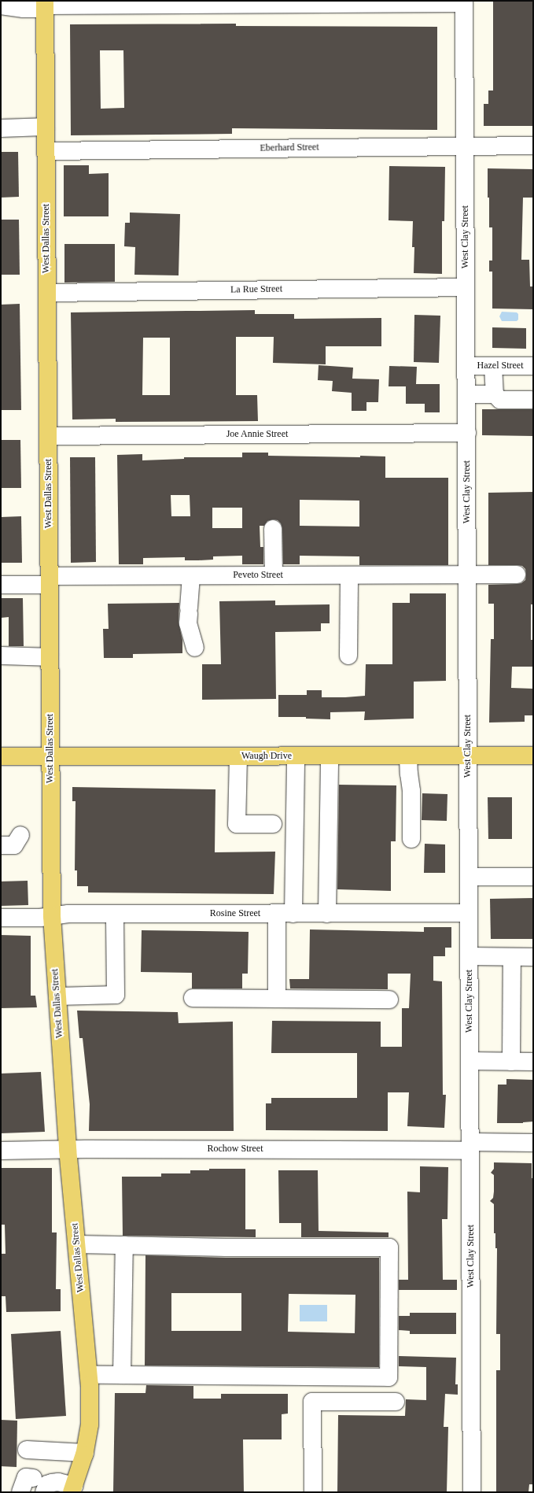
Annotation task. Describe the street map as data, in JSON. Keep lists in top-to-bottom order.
{
  "streets": {
    "main road": ["West Dallas Street", "Waugh Drive"],
    "street": [
      "Eberhard Street",
      "West Clay Street",
      "La Rue Street",
      "Hazel Street",
      "Joe Annie Street",
      "Peveto Street",
      "Rosine Street",
      "Rochow Street"
    ]
  },
  "crossings": [
    ["Eberhard Street", "West Clay Street"],
    ["Eberhard Street", "West Dallas Street"],
    ["West Clay Street", "La Rue Street"],
    ["West Clay Street", "Hazel Street"],
    ["West Clay Street", "Joe Annie Street"],
    ["West Clay Street", "Peveto Street"],
    ["West Clay Street", "Waugh Drive"],
    ["West Clay Street", "Rosine Street"],
    ["West Clay Street", "Rochow Street"],
    ["West Dallas Street", "La Rue Street"],
    ["West Dallas Street", "Joe Annie Street"],
    ["West Dallas Street", "Peveto Street"],
    ["West Dallas Street", "Waugh Drive"],
    ["West Dallas Street", "Rosine Street"],
    ["West Dallas Street", "Rochow Street"]
  ]
}
